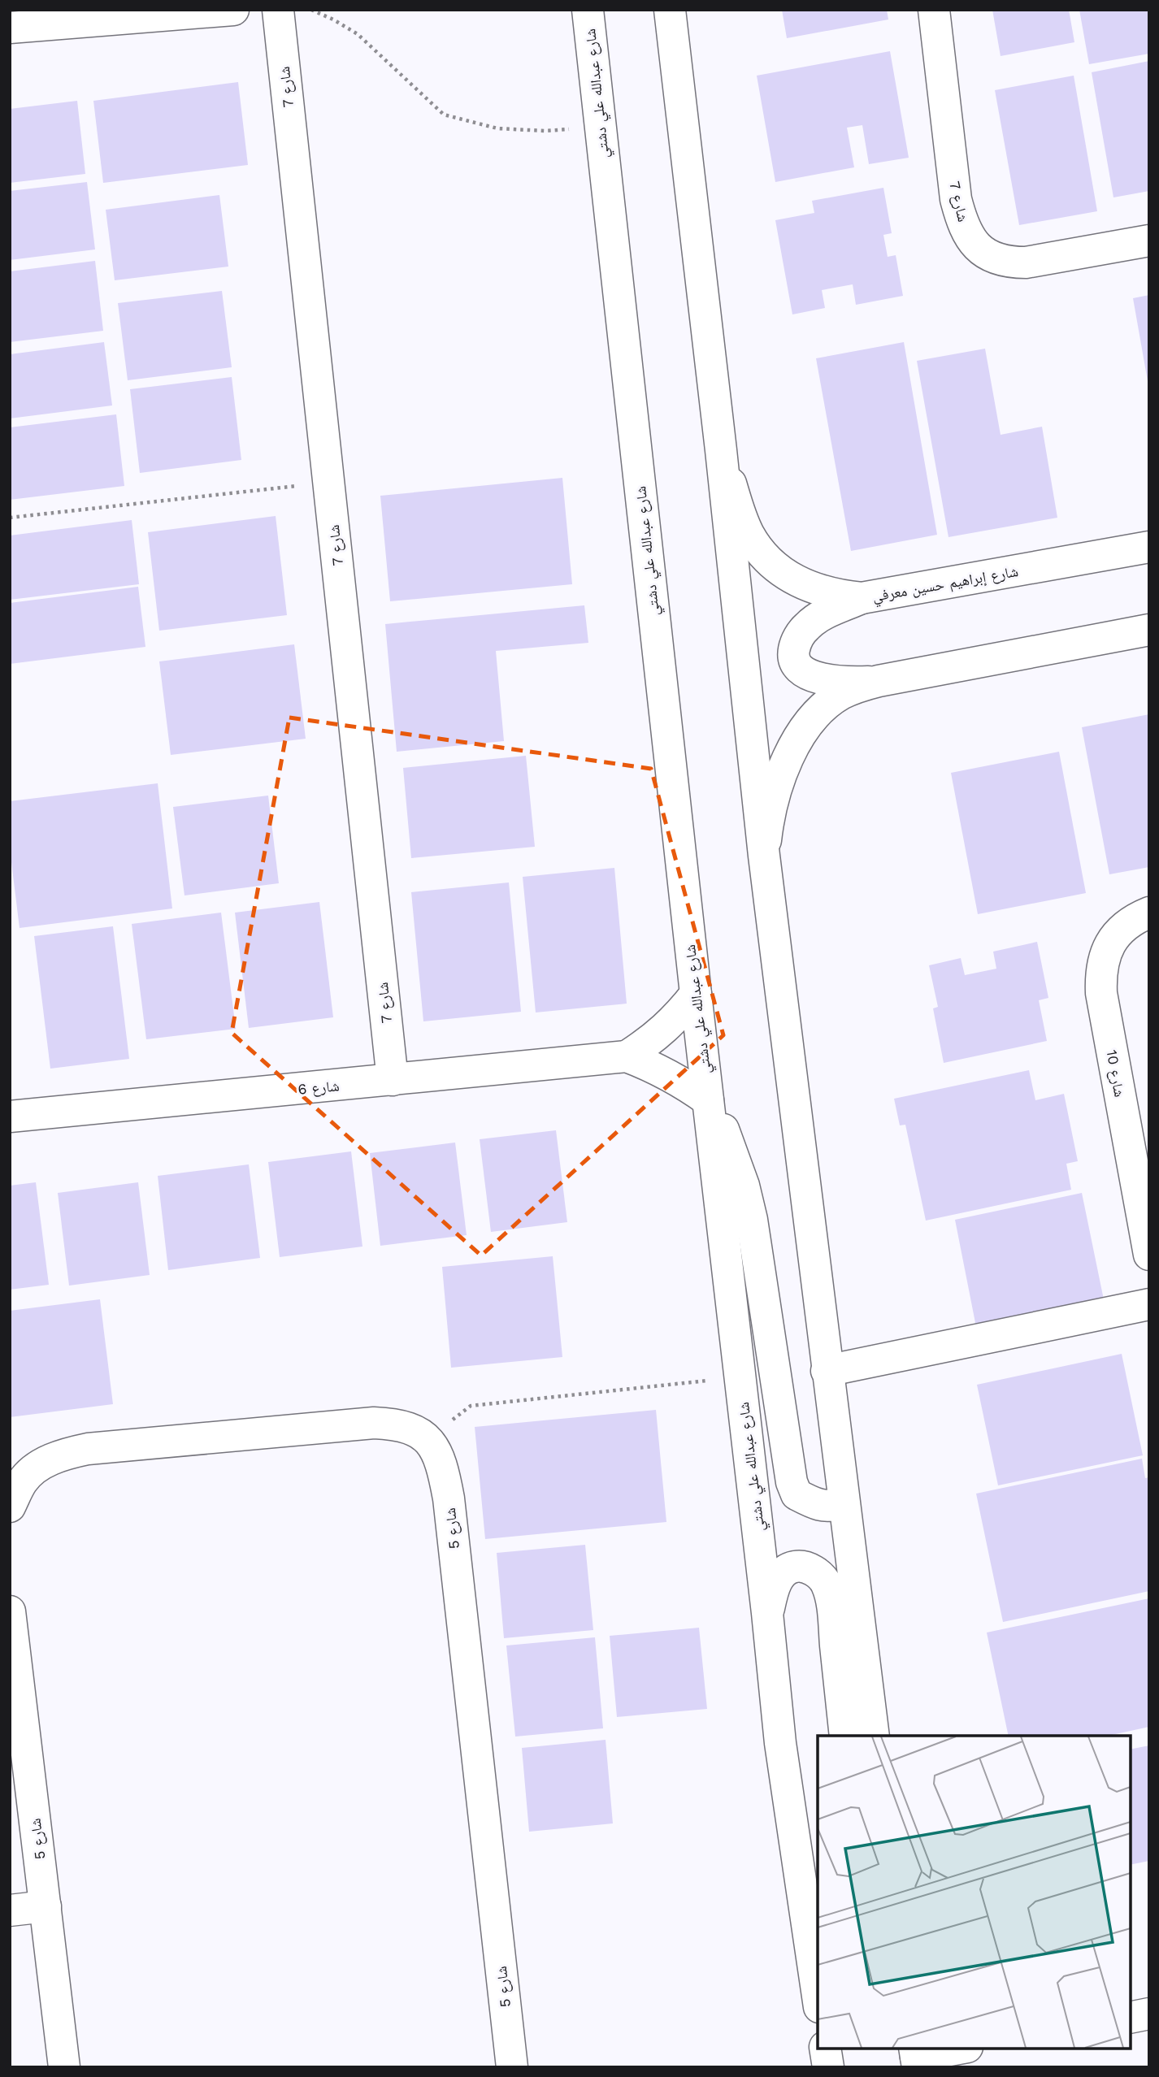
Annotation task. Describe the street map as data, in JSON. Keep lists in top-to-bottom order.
{
  "streets": {
    "street": [
      "شارع 7",
      "شارع عبدالله علي دشتي",
      "شارع إبراهيم حسين معرفي",
      "شارع 10",
      "شارع 6",
      "شارع 5"
    ]
  },
  "crossings": [
    ["شارع 7", "شارع 6"],
    ["شارع عبدالله علي دشتي", "شارع 6"]
  ]
}
